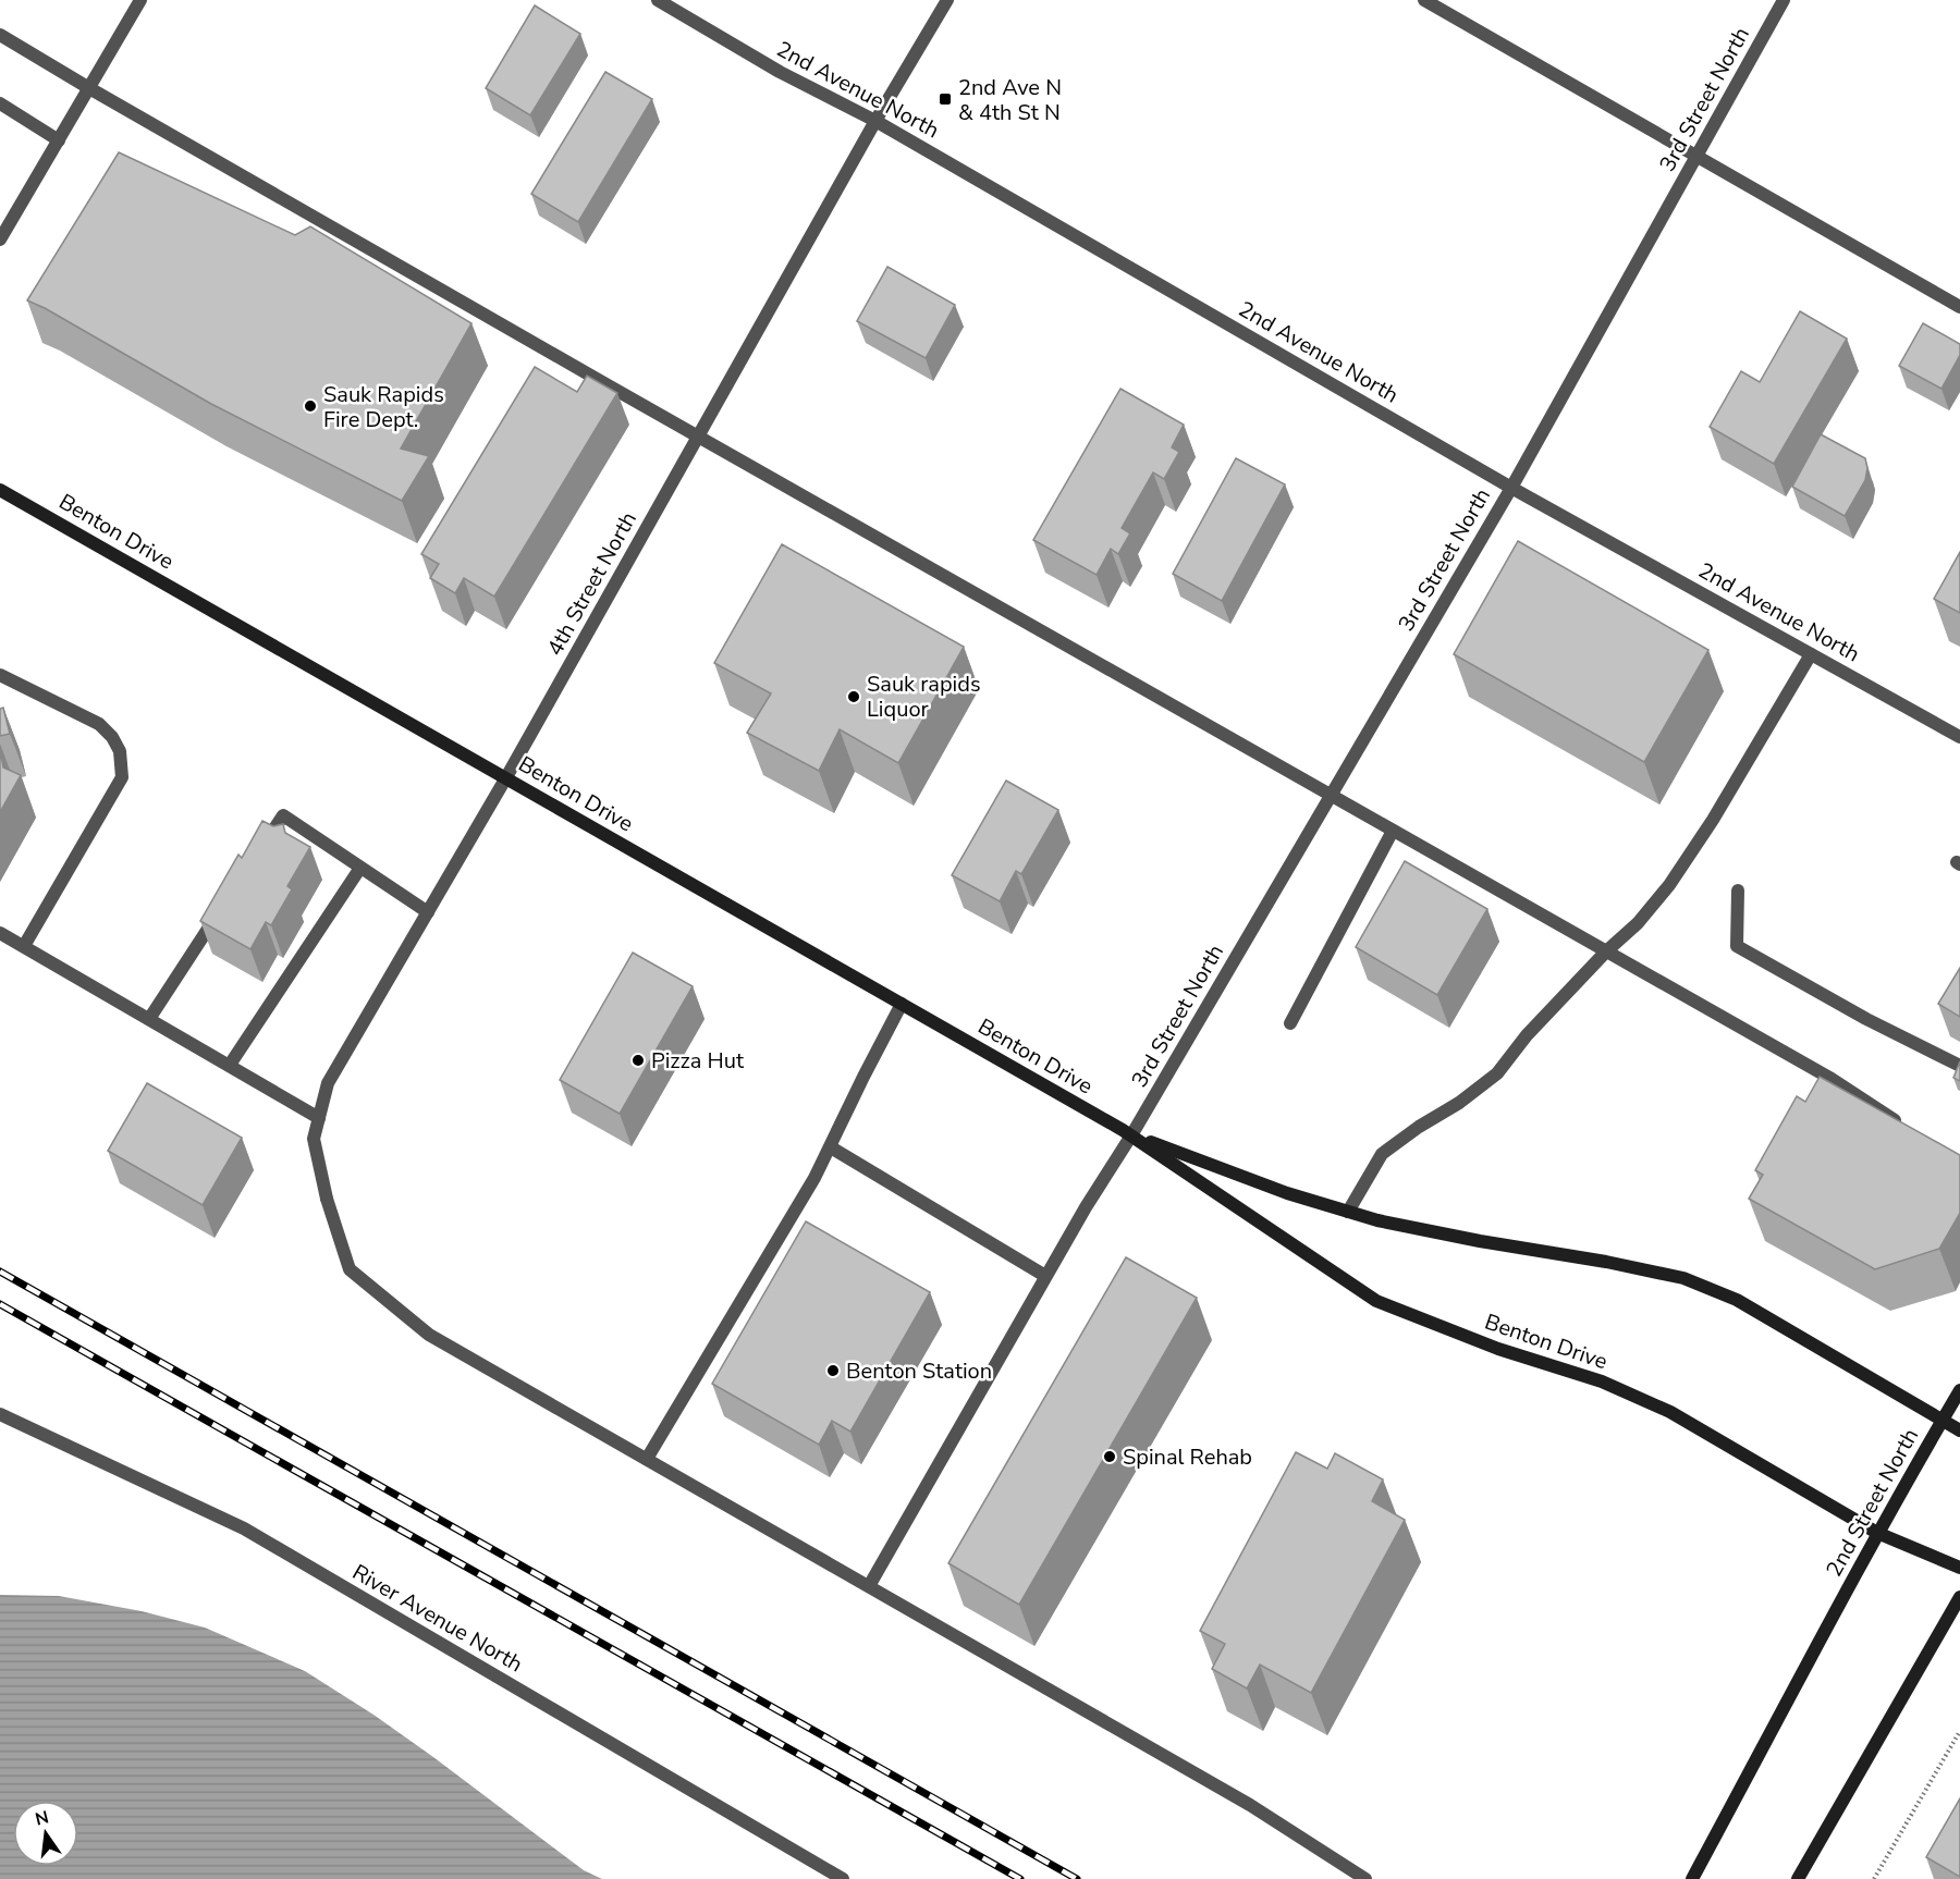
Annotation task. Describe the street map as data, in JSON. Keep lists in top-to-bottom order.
{
  "streets": {
    "main road": ["Benton Drive", "2nd Street North"],
    "street": [
      "2nd Avenue North",
      "3rd Street North",
      "4th Street North",
      "River Avenue North"
    ]
  },
  "crossings": [
    ["2nd Avenue North", "3rd Street North"],
    ["2nd Avenue North", "4th Street North"],
    ["3rd Street North", "Benton Drive"],
    ["3rd Street North", "4th Street North"],
    ["Benton Drive", "4th Street North"],
    ["Benton Drive", "2nd Street North"]
  ],
  "places": {
    "transit": ["2nd Ave N & 4th St N"],
    "other": [
      "Sauk Rapids Fire Dept.",
      "Sauk rapids Liquor",
      "Pizza Hut",
      "Benton Station",
      "Spinal Rehab"
    ]
  },
  "north": "top"
}
